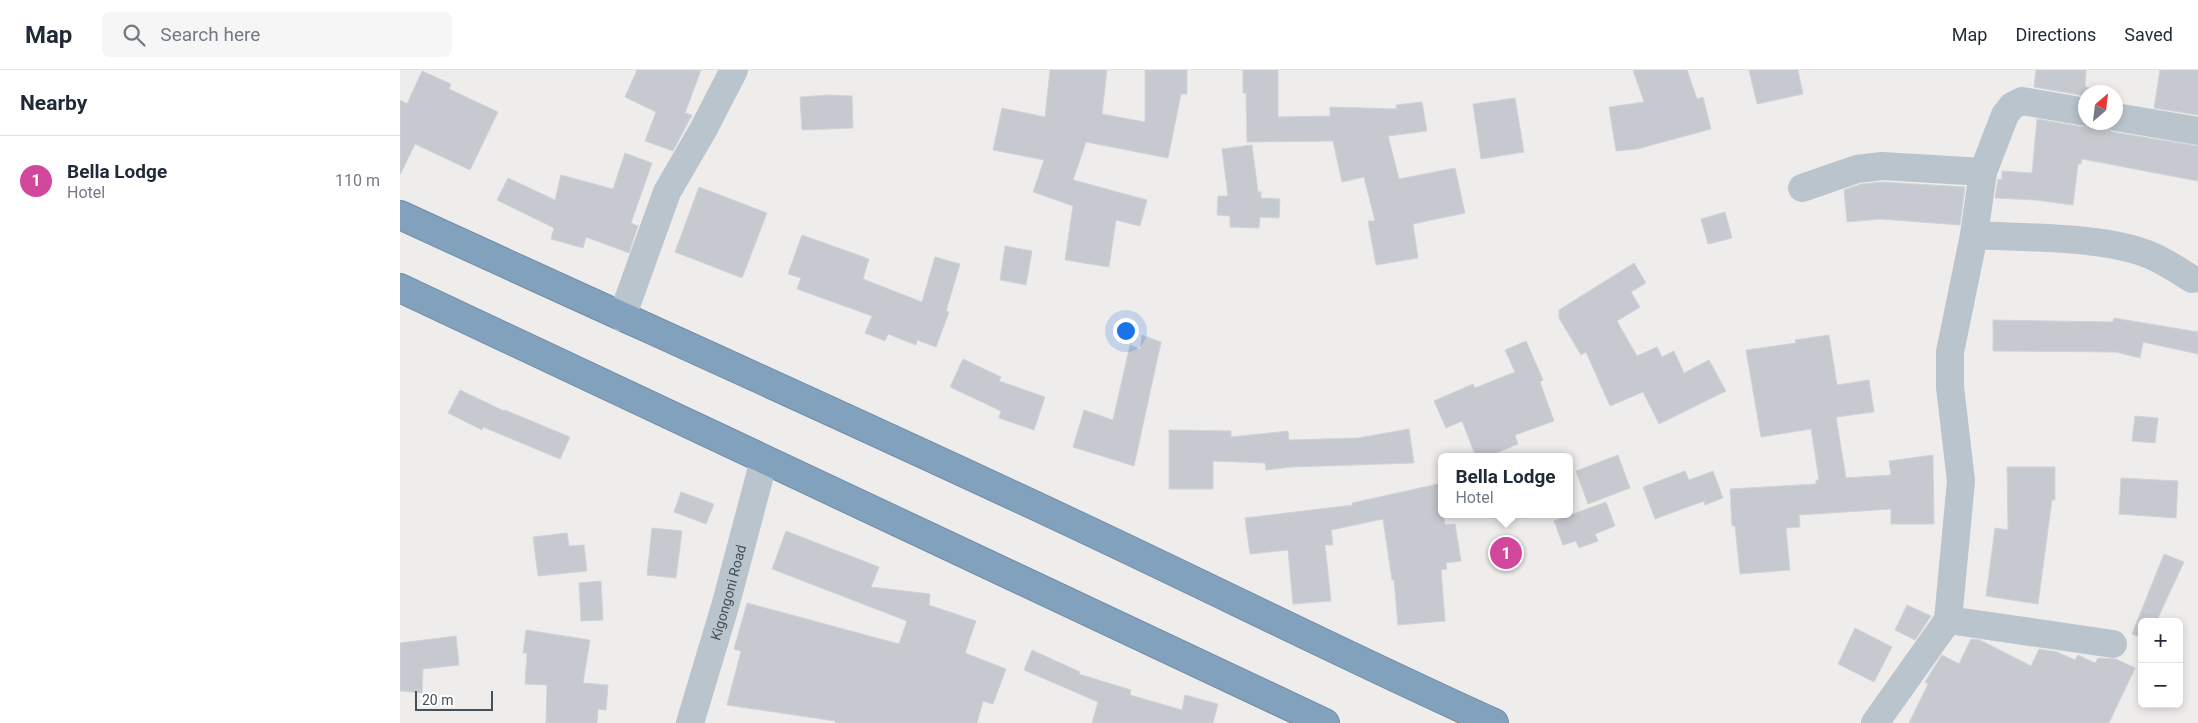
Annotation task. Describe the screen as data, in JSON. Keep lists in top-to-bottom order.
{
  "streets": {
    "street": ["Kigongoni Road"]
  },
  "scale_bar": "20 m",
  "north": "top right",
  "page": {
    "header": "Map",
    "search": "Search here",
    "nav": ["Map", "Directions", "Saved"],
    "heading": "Nearby",
    "list": [
      {
        "mark": "1",
        "name": "Bella Lodge",
        "note": "Hotel",
        "value": "110 m"
      }
    ],
    "popup": ["Bella Lodge", "Hotel"],
    "pins": "1",
    "map_buttons": ["+", "−"],
    "scale": "20 m"
  }
}
